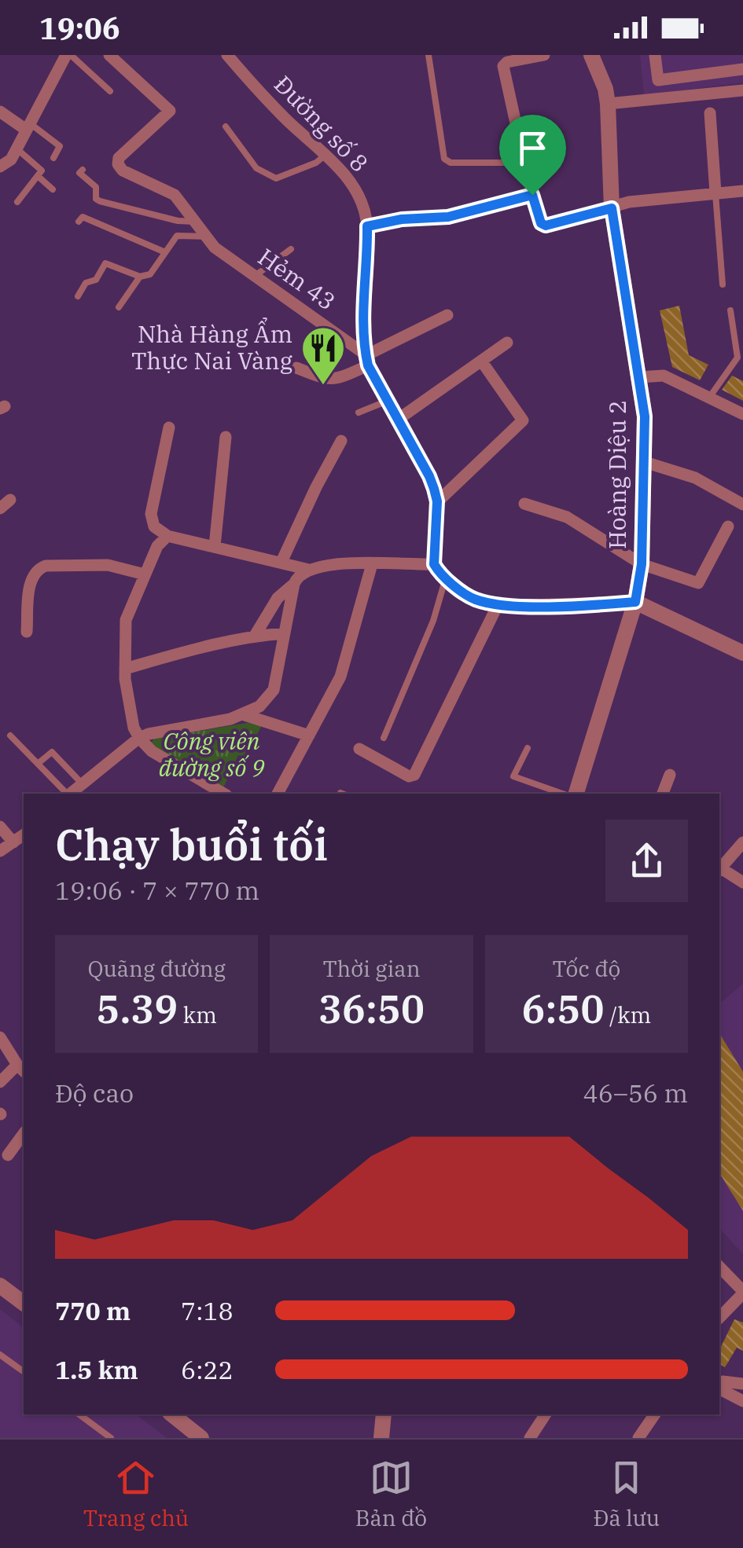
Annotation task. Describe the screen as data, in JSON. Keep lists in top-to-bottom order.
{
  "streets": {
    "street": ["Đường số 8", "Hẻm 43", "Hoàng Diệu 2"]
  },
  "crossings": [
    ["Đường số 8", "Hẻm 43"]
  ],
  "parks": ["Công viên đường số 9"],
  "places": {
    "restaurant": ["Nhà Hàng Ẩm Thực Nai Vàng"]
  },
  "page": {
    "status": "19:06",
    "heading": ["Chạy buổi tối", "19:06 · 7 × 770 m"],
    "stats": [
      ["Quãng đường", "5.39 km"],
      ["Thời gian", "36:50"],
      ["Tốc độ", "6:50 /km"]
    ],
    "chart": ["Độ cao", "46–56 m"],
    "list": [
      {
        "name": "770 m",
        "note": "7:18"
      },
      {
        "name": "1.5 km",
        "note": "6:22"
      }
    ],
    "tabs": ["Trang chủ", "Bản đồ", "Đã lưu"]
  }
}
